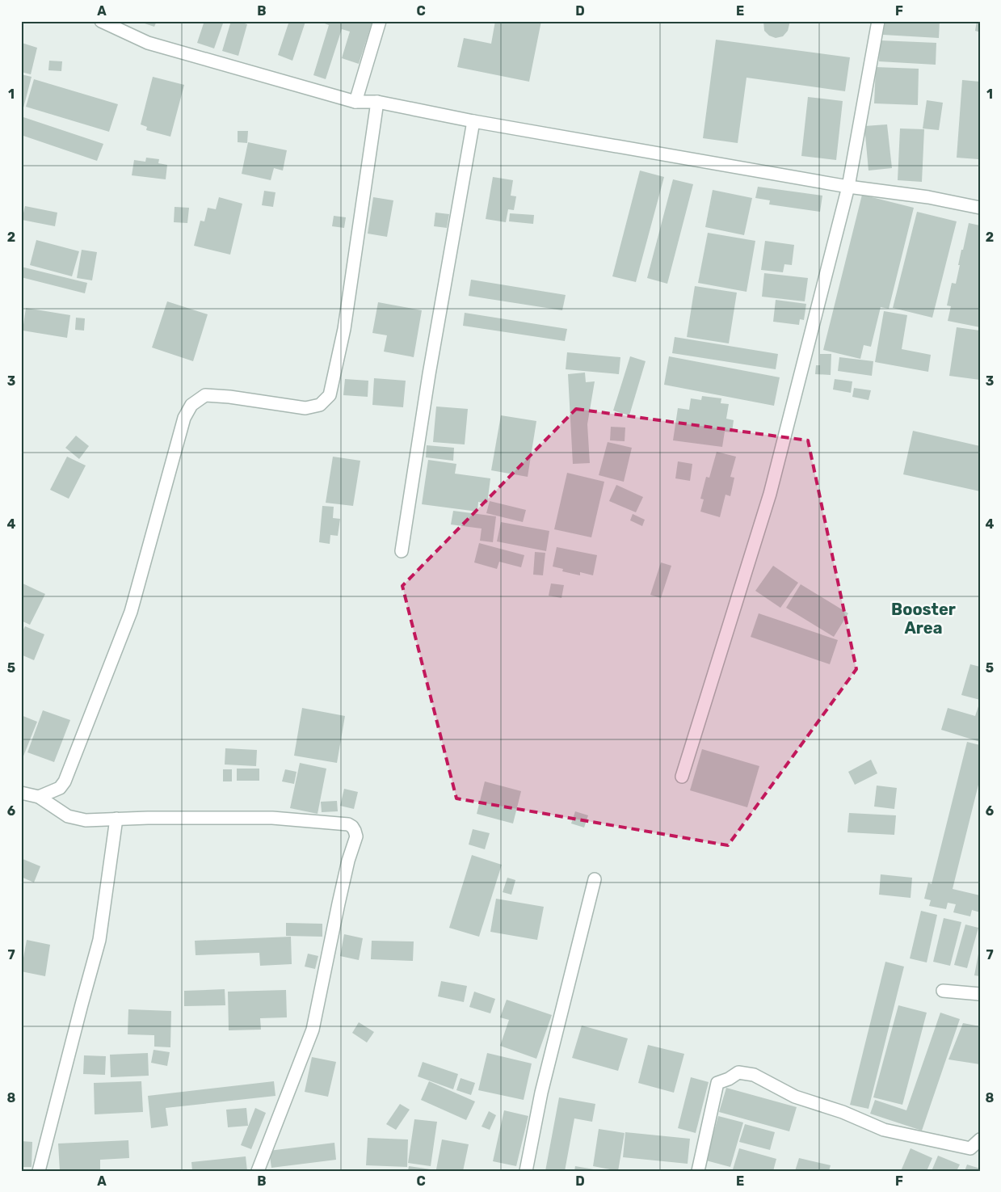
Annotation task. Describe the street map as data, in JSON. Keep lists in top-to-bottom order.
{
  "districts": ["Booster Area"],
  "grid": {
    "columns": [
      "A",
      "B",
      "C",
      "D",
      "E",
      "F"
    ],
    "rows": [
      "1",
      "2",
      "3",
      "4",
      "5",
      "6",
      "7",
      "8"
    ]
  }
}
